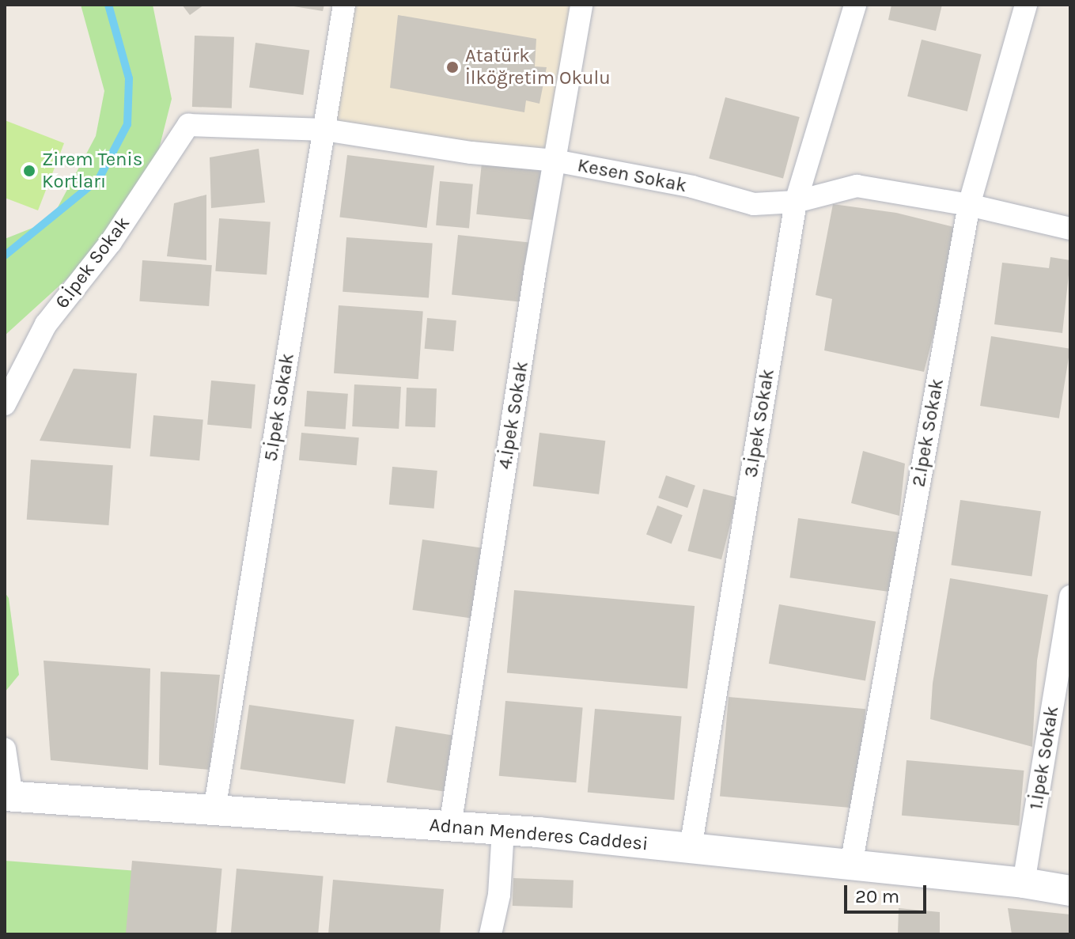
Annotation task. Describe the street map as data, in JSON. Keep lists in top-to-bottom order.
{
  "streets": {
    "main road": ["Adnan Menderes Caddesi"],
    "street": [
      "Kesen Sokak",
      "6.İpek Sokak",
      "5.İpek Sokak",
      "4.İpek Sokak",
      "3.İpek Sokak",
      "2.İpek Sokak",
      "1.İpek Sokak"
    ]
  },
  "crossings": [
    ["Kesen Sokak", "6.İpek Sokak"],
    ["Kesen Sokak", "5.İpek Sokak"],
    ["Kesen Sokak", "4.İpek Sokak"],
    ["Kesen Sokak", "3.İpek Sokak"],
    ["Kesen Sokak", "2.İpek Sokak"],
    ["5.İpek Sokak", "Adnan Menderes Caddesi"],
    ["4.İpek Sokak", "Adnan Menderes Caddesi"],
    ["3.İpek Sokak", "Adnan Menderes Caddesi"],
    ["2.İpek Sokak", "Adnan Menderes Caddesi"],
    ["1.İpek Sokak", "Adnan Menderes Caddesi"]
  ],
  "places": ["Atatürk İlköğretim Okulu", "Zirem Tenis Kortları"],
  "scale_bar": "20 m"
}
